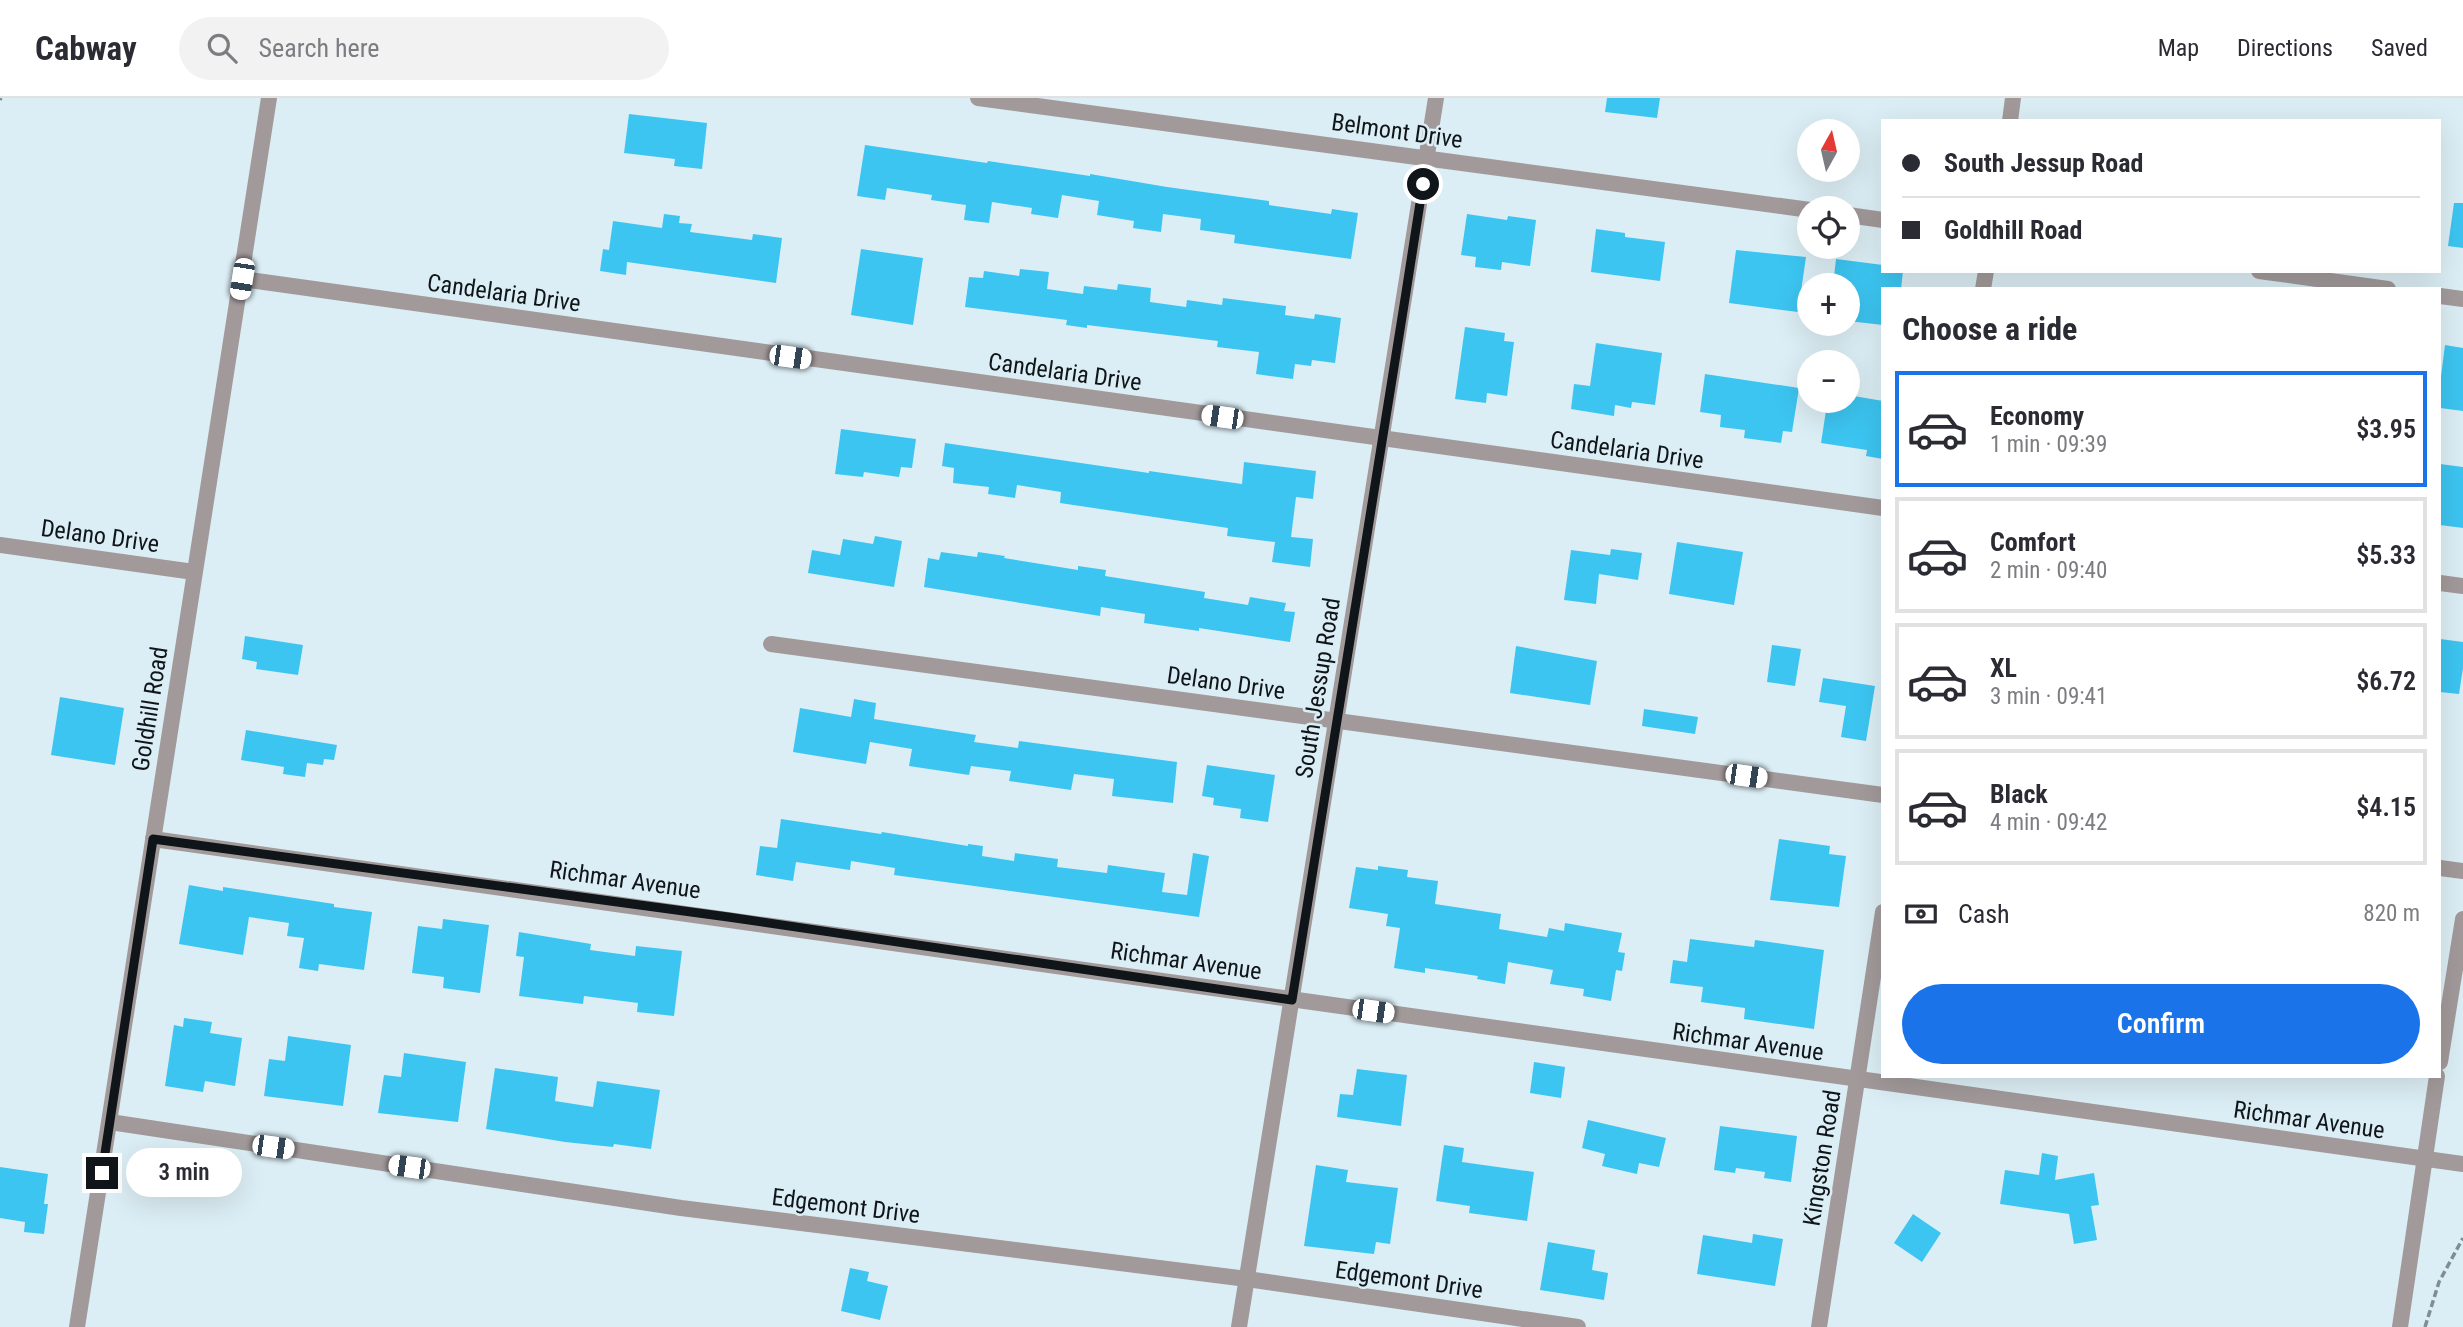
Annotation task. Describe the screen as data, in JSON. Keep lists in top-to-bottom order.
{
  "streets": {
    "street": [
      "Belmont Drive",
      "Candelaria Drive",
      "Delano Drive",
      "South Jessup Road",
      "Goldhill Road",
      "Richmar Avenue",
      "Kingston Road",
      "Edgemont Drive"
    ]
  },
  "crossings": [
    ["Belmont Drive", "South Jessup Road"],
    ["Candelaria Drive", "South Jessup Road"],
    ["Candelaria Drive", "Goldhill Road"],
    ["Delano Drive", "South Jessup Road"],
    ["Delano Drive", "Goldhill Road"],
    ["South Jessup Road", "Richmar Avenue"],
    ["South Jessup Road", "Edgemont Drive"],
    ["Goldhill Road", "Richmar Avenue"],
    ["Goldhill Road", "Edgemont Drive"],
    ["Richmar Avenue", "Kingston Road"]
  ],
  "north": "top",
  "page": {
    "header": "Cabway",
    "search": "Search here",
    "nav": ["Map", "Directions", "Saved"],
    "map_buttons": ["+", "−"],
    "banner": ["South Jessup Road", "Goldhill Road"],
    "heading": "Choose a ride",
    "list": [
      {
        "name": "Economy",
        "note": "1 min · 09:39",
        "value": "$3.95"
      },
      {
        "name": "Comfort",
        "note": "2 min · 09:40",
        "value": "$5.33"
      },
      {
        "name": "XL",
        "note": "3 min · 09:41",
        "value": "$6.72"
      },
      {
        "name": "Black",
        "note": "4 min · 09:42",
        "value": "$4.15"
      }
    ],
    "pay": ["Cash", "820 m"],
    "buttons": "Confirm",
    "bubble": "3 min"
  }
}
